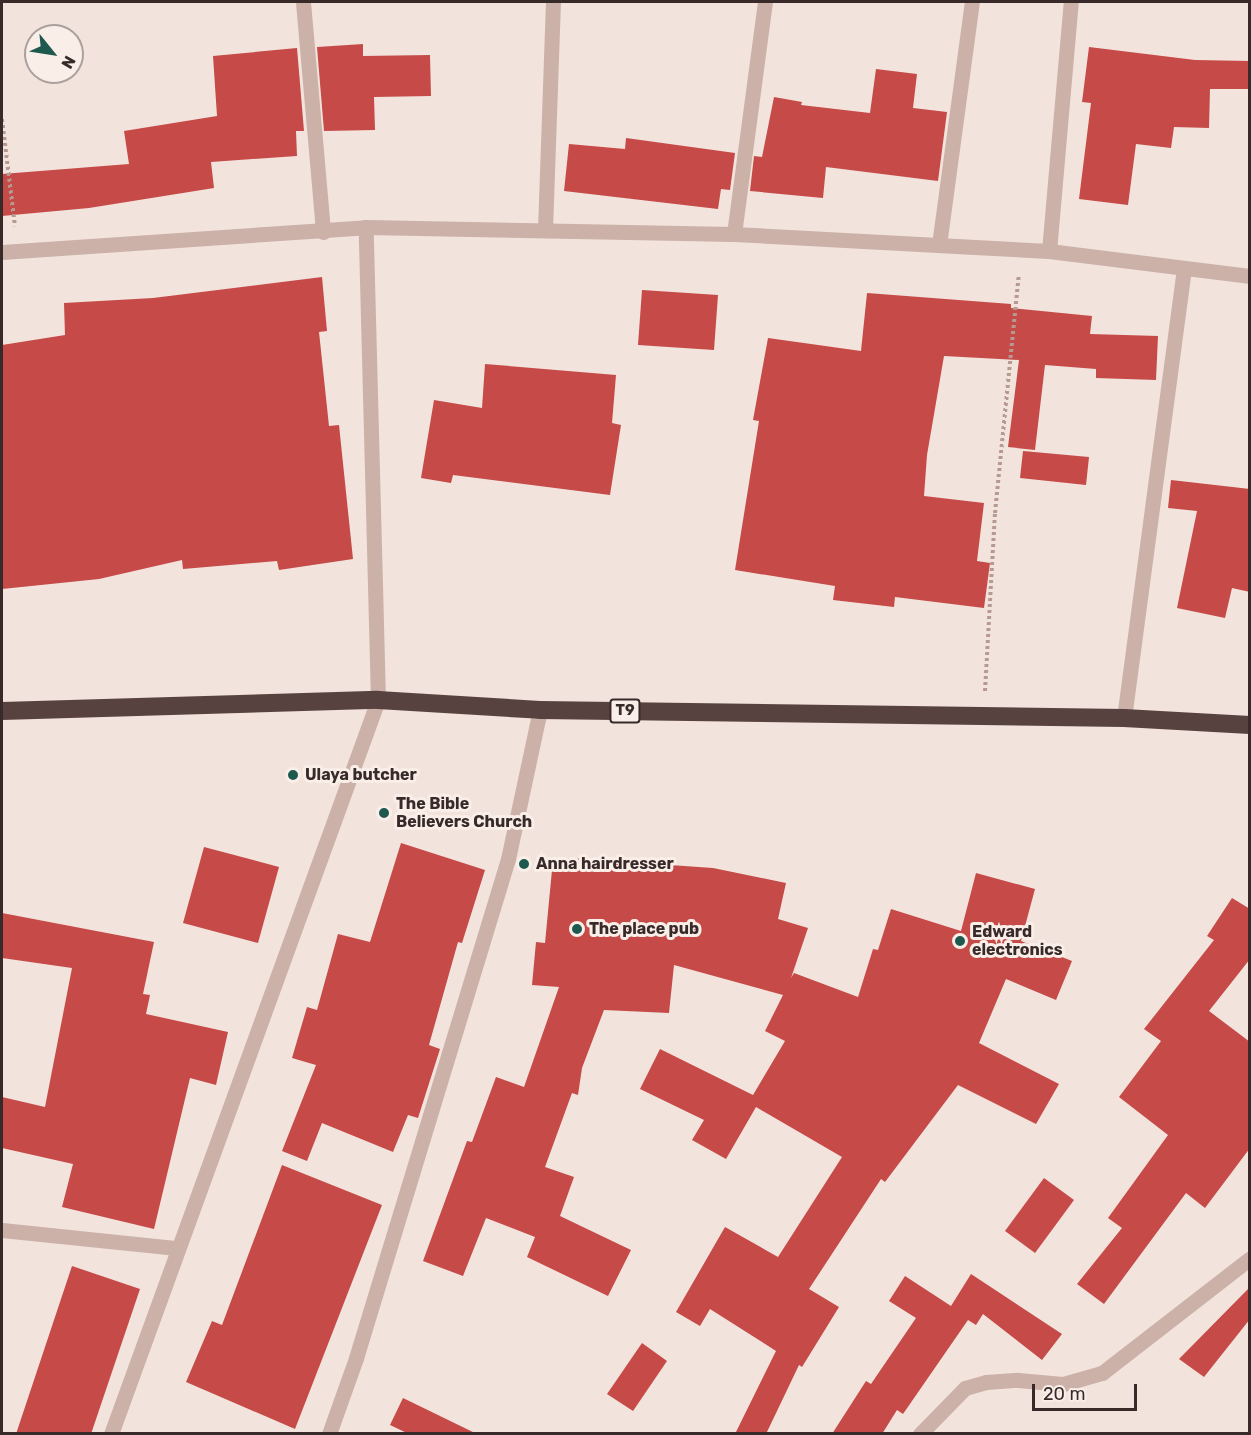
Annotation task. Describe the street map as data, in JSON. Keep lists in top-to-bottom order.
{
  "streets": {
    "highway": ["T9"]
  },
  "places": [
    "Ulaya butcher",
    "The Bible Believers Church",
    "Anna hairdresser",
    "The place pub",
    "Edward electronics"
  ],
  "scale_bar": "20 m",
  "north": "bottom right"
}
